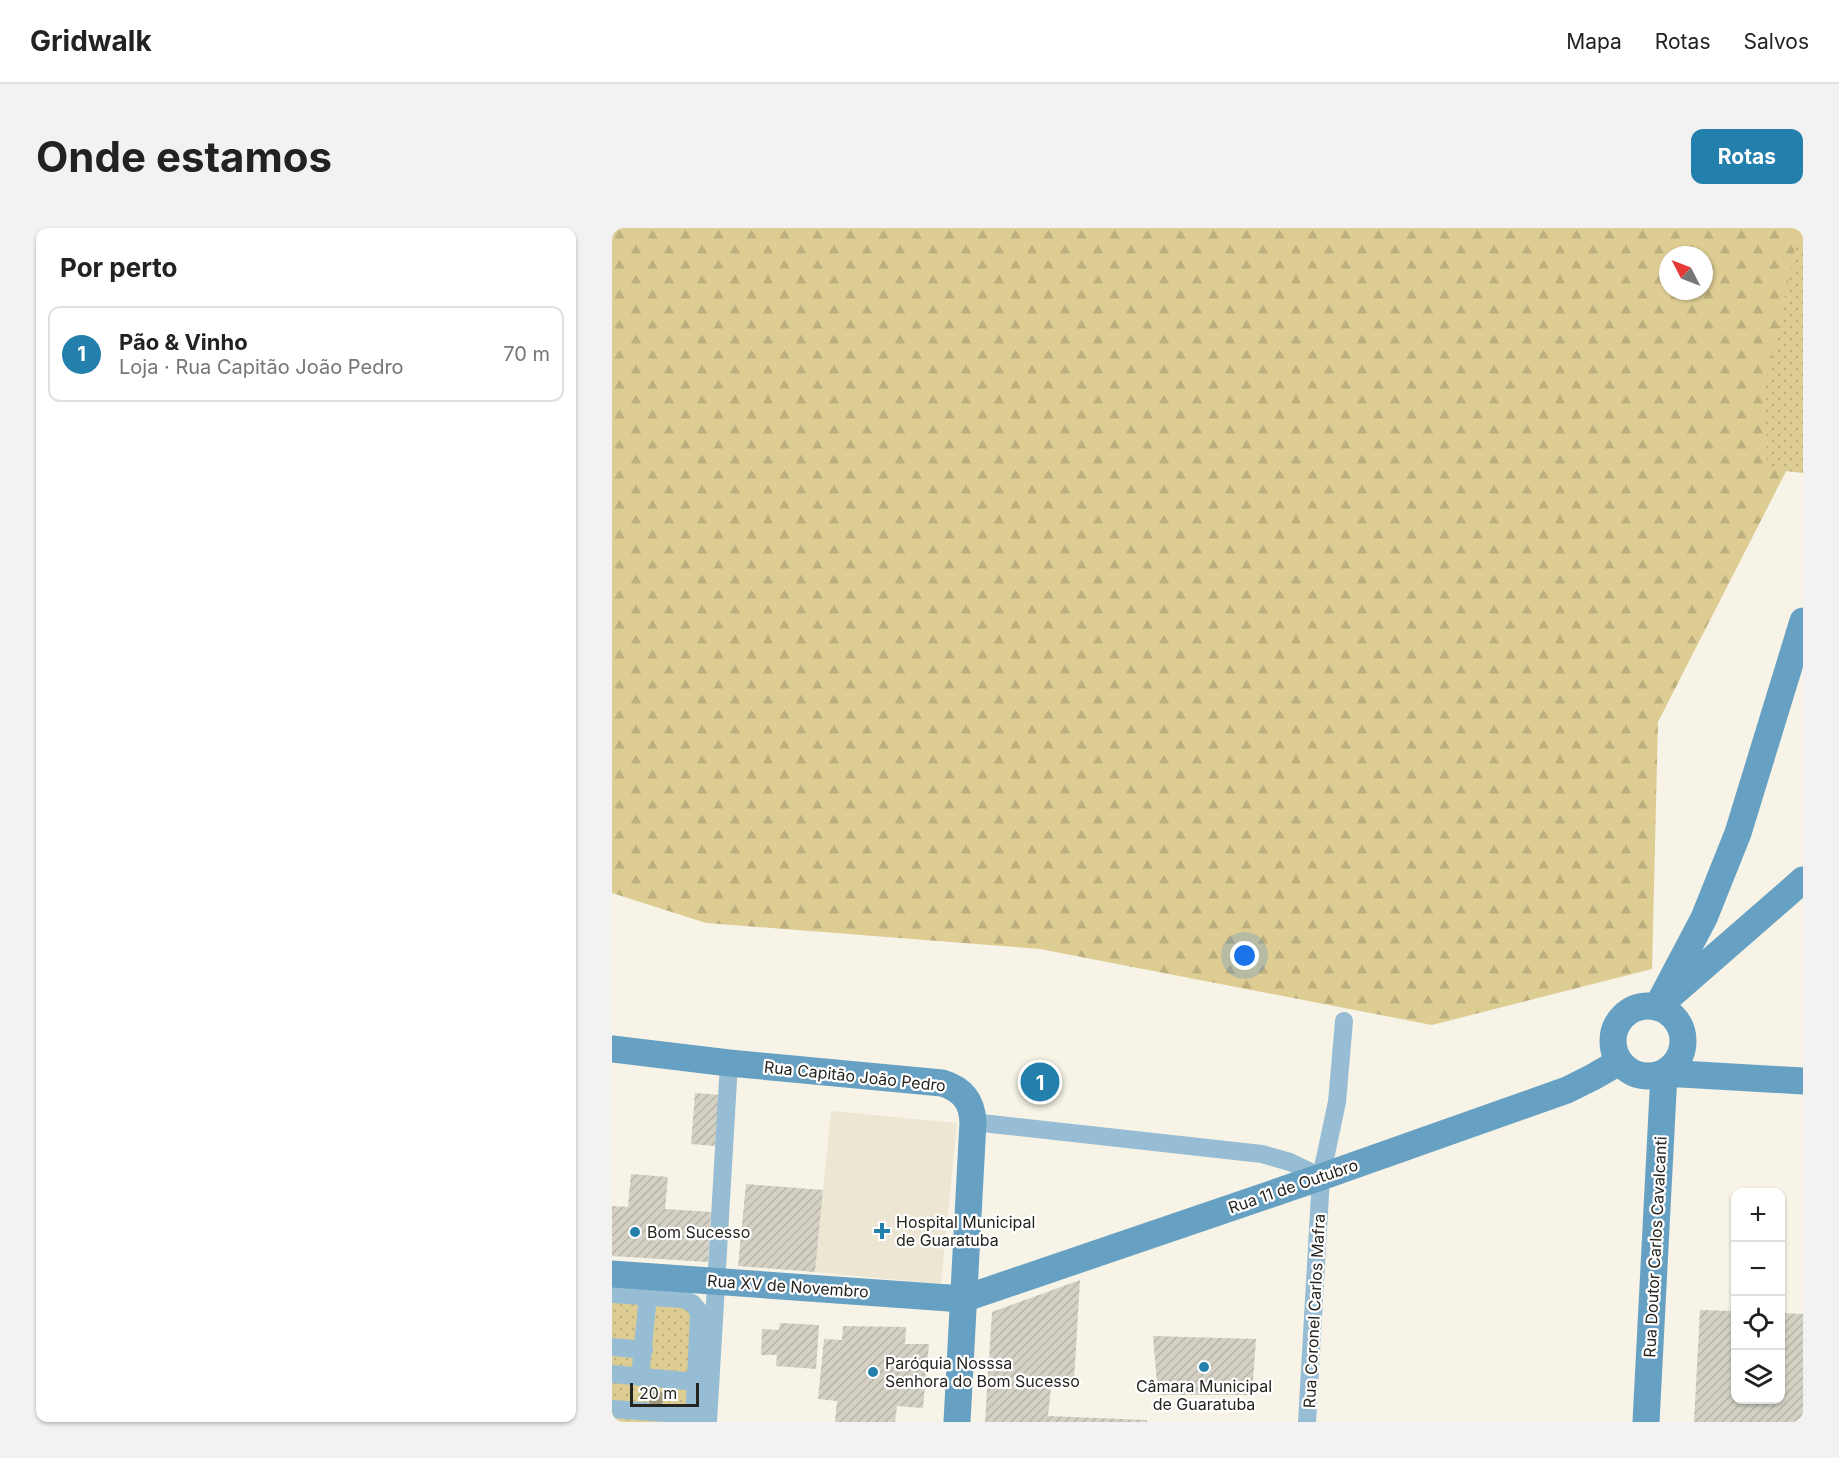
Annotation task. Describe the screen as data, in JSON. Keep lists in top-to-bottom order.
{
  "streets": {
    "main road": [
      "Rua Capitão João Pedro",
      "Rua 11 de Outubro",
      "Rua Doutor Carlos Cavalcanti",
      "Rua XV de Novembro"
    ],
    "street": ["Rua Coronel Carlos Mafra"]
  },
  "crossings": [
    ["Rua 11 de Outubro", "Rua Doutor Carlos Cavalcanti"],
    ["Rua 11 de Outubro", "Rua XV de Novembro"],
    ["Rua 11 de Outubro", "Rua Coronel Carlos Mafra"]
  ],
  "places": {
    "health": ["Hospital Municipal de Guaratuba"],
    "other": ["Bom Sucesso", "Câmara Municipal de Guaratuba", "Paróquia Nosssa Senhora do Bom Sucesso"]
  },
  "scale_bar": "20 m",
  "north": "top left",
  "page": {
    "header": "Gridwalk",
    "nav": ["Mapa", "Rotas", "Salvos"],
    "buttons": "Rotas",
    "title": "Onde estamos",
    "heading": "Por perto",
    "list": [
      {
        "mark": "1",
        "name": "Pão & Vinho",
        "note": "Loja · Rua Capitão João Pedro",
        "value": "70 m"
      }
    ],
    "pins": "1",
    "map_buttons": ["+", "−"],
    "scale": "20 m"
  }
}
